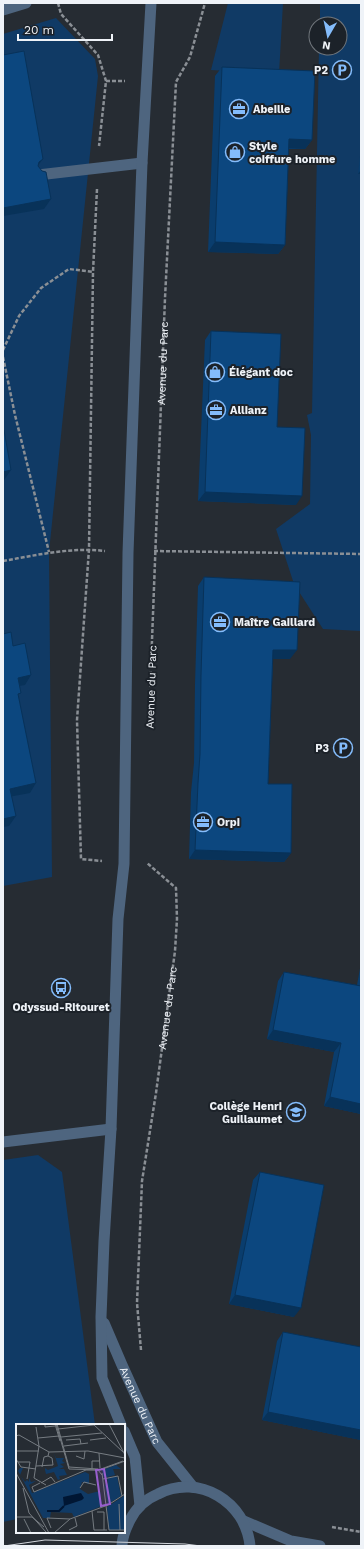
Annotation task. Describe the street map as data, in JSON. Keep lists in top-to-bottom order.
{
  "streets": {
    "street": ["Avenue du Parc"]
  },
  "places": {
    "parking": ["P2", "P3"],
    "office": [
      "Abeille",
      "Allianz",
      "Maître Gaillard",
      "Orpi"
    ],
    "shop": ["Style coiffure homme", "Élégant doc"],
    "bus stop": ["Odyssud-Ritouret"],
    "school or university": ["Collège Henri Guillaumet"]
  },
  "scale_bar": "20 m",
  "north": "bottom"
}
